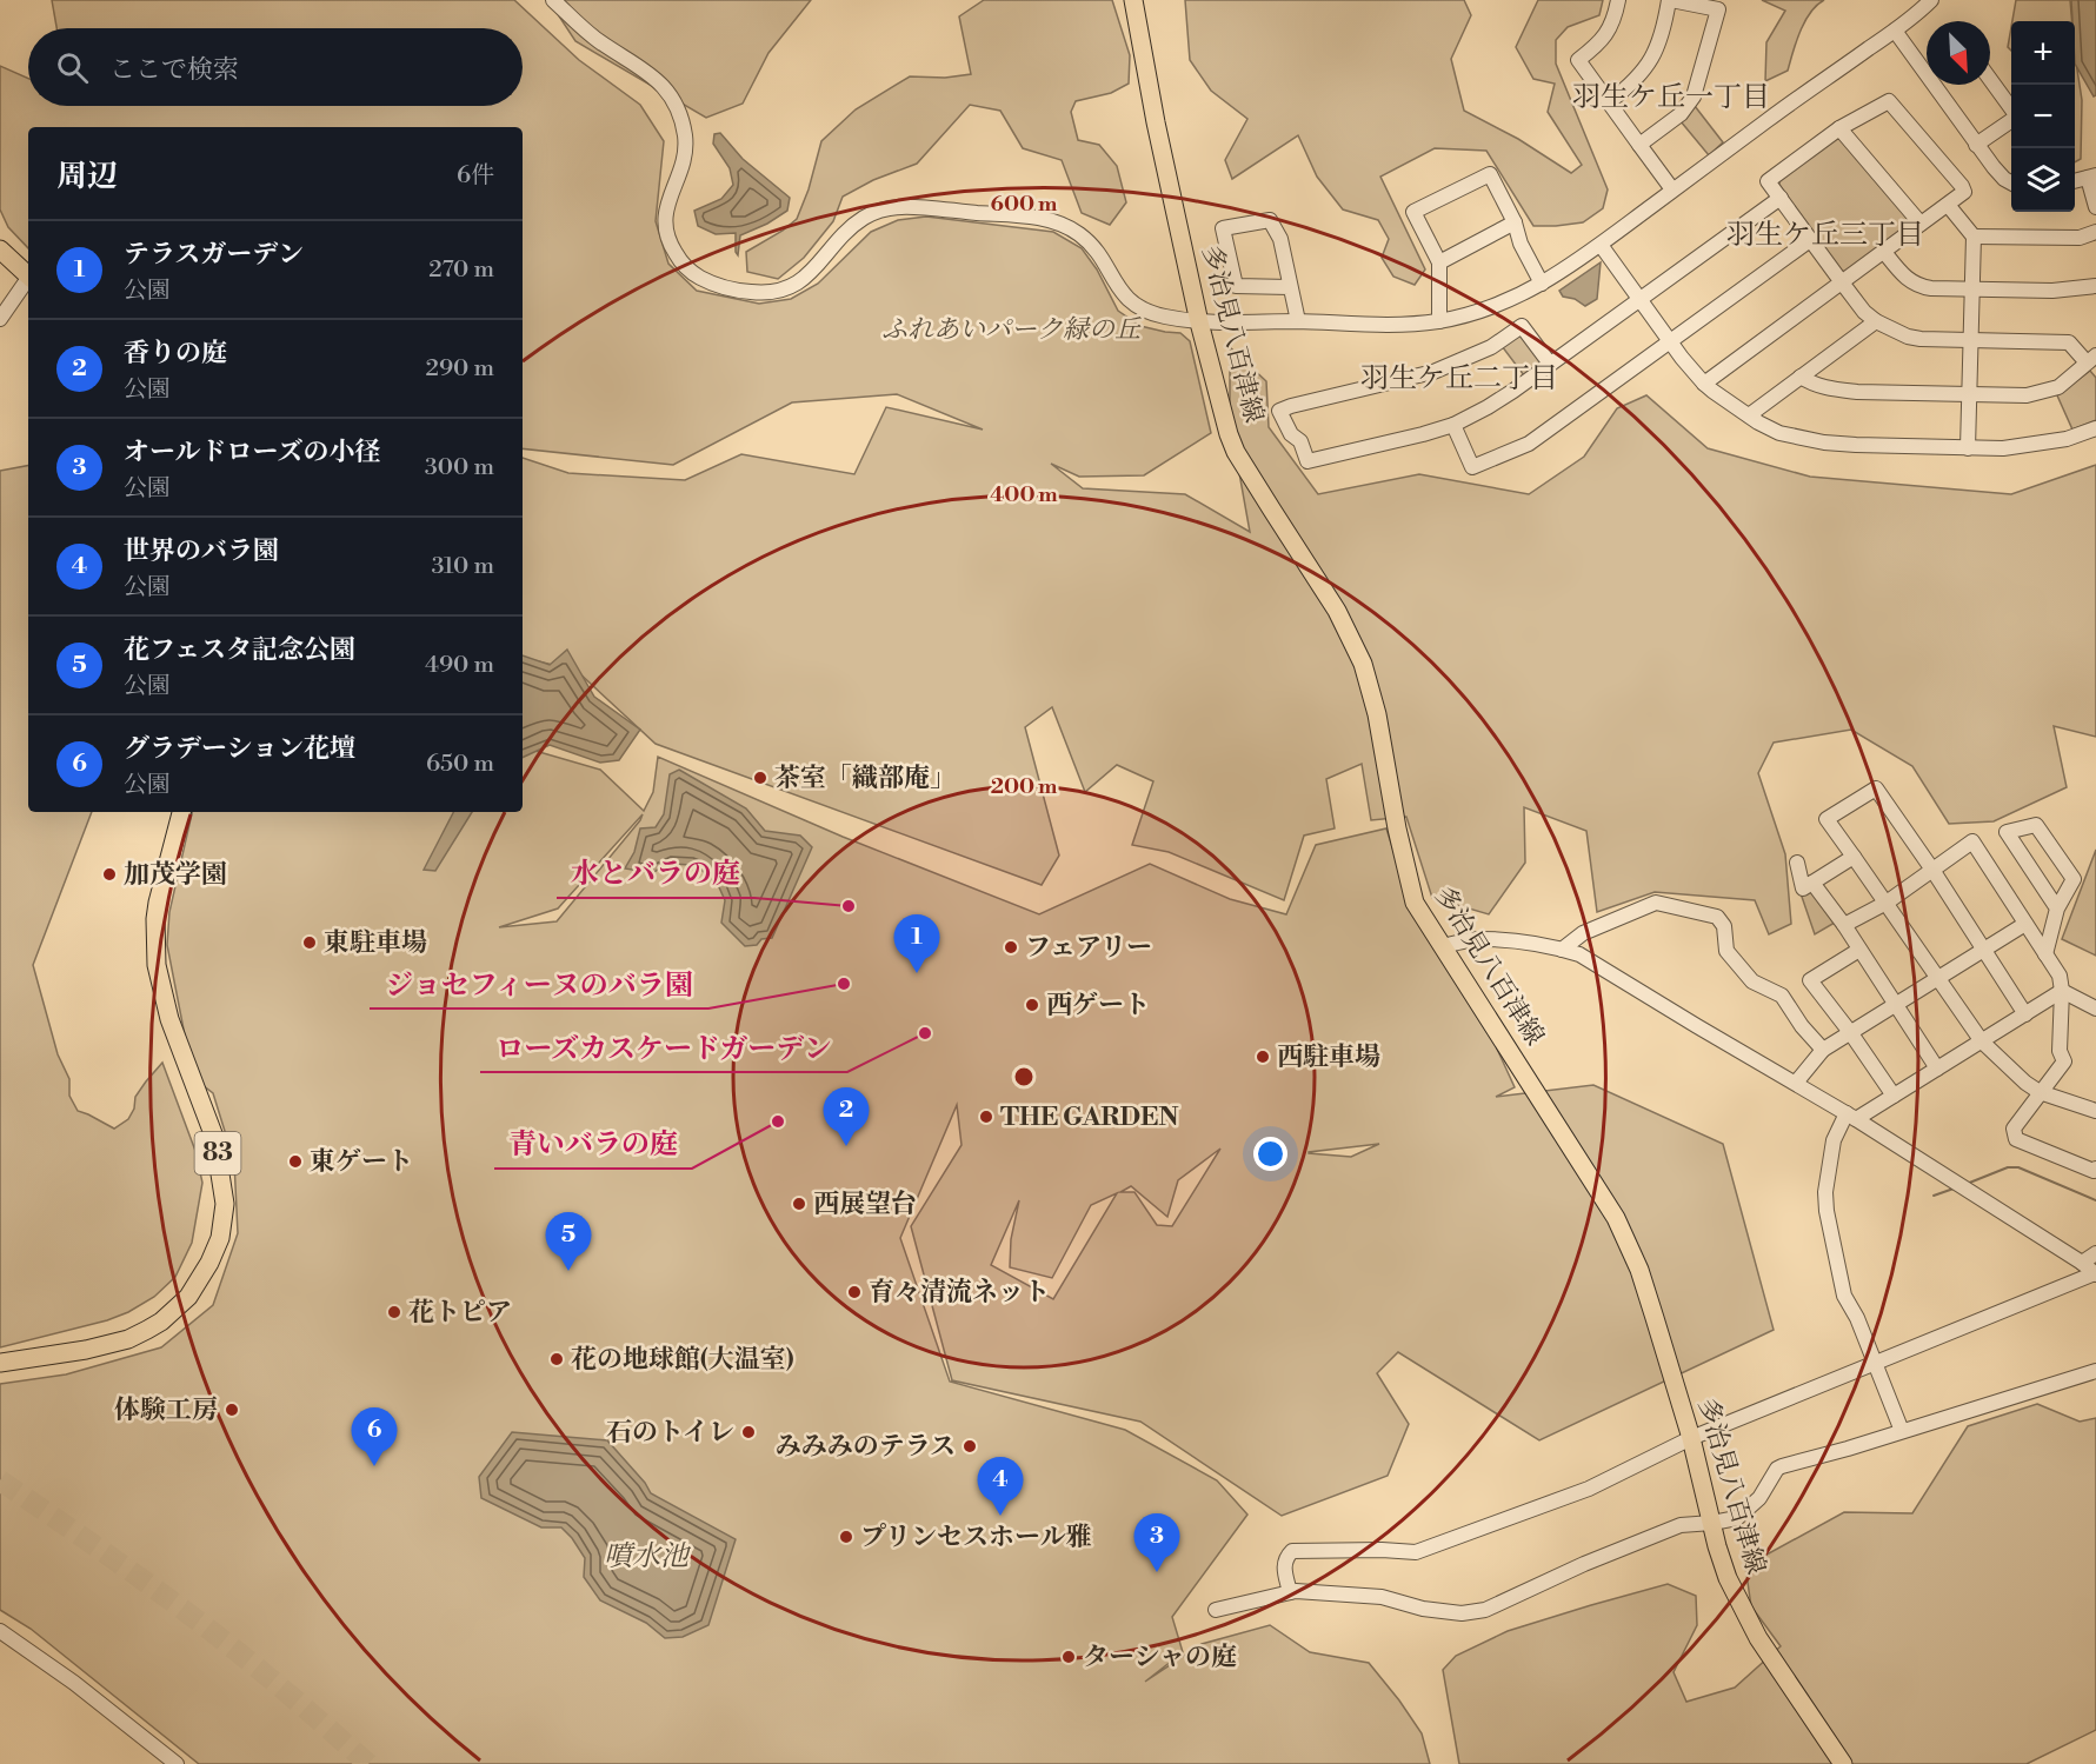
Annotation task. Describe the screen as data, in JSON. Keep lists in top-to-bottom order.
{
  "streets": {
    "main road": ["多治見八百津線", "83"]
  },
  "districts": ["羽生ケ丘一丁目", "羽生ケ丘三丁目", "羽生ケ丘二丁目"],
  "water": ["噴水池"],
  "parks": ["ふれあいパーク緑の丘"],
  "places": [
    "茶室「織部庵」",
    "加茂学園",
    "水とバラの庭",
    "東駐車場",
    "フェアリー",
    "ジョセフィーヌのバラ園",
    "西ゲート",
    "ローズカスケードガーデン",
    "西駐車場",
    "THE GARDEN",
    "青いバラの庭",
    "東ゲート",
    "西展望台",
    "育々清流ネット",
    "花トピア",
    "花の地球館(大温室)",
    "体験工房",
    "石のトイレ",
    "みみみのテラス",
    "プリンセスホール雅",
    "ターシャの庭"
  ],
  "north": "bottom right",
  "page": {
    "map_buttons": ["+", "−"],
    "search": "ここで検索",
    "heading": ["周辺", "6件"],
    "list": [
      {
        "mark": "1",
        "name": "テラスガーデン",
        "note": "公園",
        "value": "270 m"
      },
      {
        "mark": "2",
        "name": "香りの庭",
        "note": "公園",
        "value": "290 m"
      },
      {
        "mark": "3",
        "name": "オールドローズの小径",
        "note": "公園",
        "value": "300 m"
      },
      {
        "mark": "4",
        "name": "世界のバラ園",
        "note": "公園",
        "value": "310 m"
      },
      {
        "mark": "5",
        "name": "花フェスタ記念公園",
        "note": "公園",
        "value": "490 m"
      },
      {
        "mark": "6",
        "name": "グラデーション花壇",
        "note": "公園",
        "value": "650 m"
      }
    ],
    "pins": [
      "1",
      "2",
      "5",
      "6",
      "4",
      "3"
    ]
  },
  "rings": ["600 m", "400 m", "200 m"]
}
